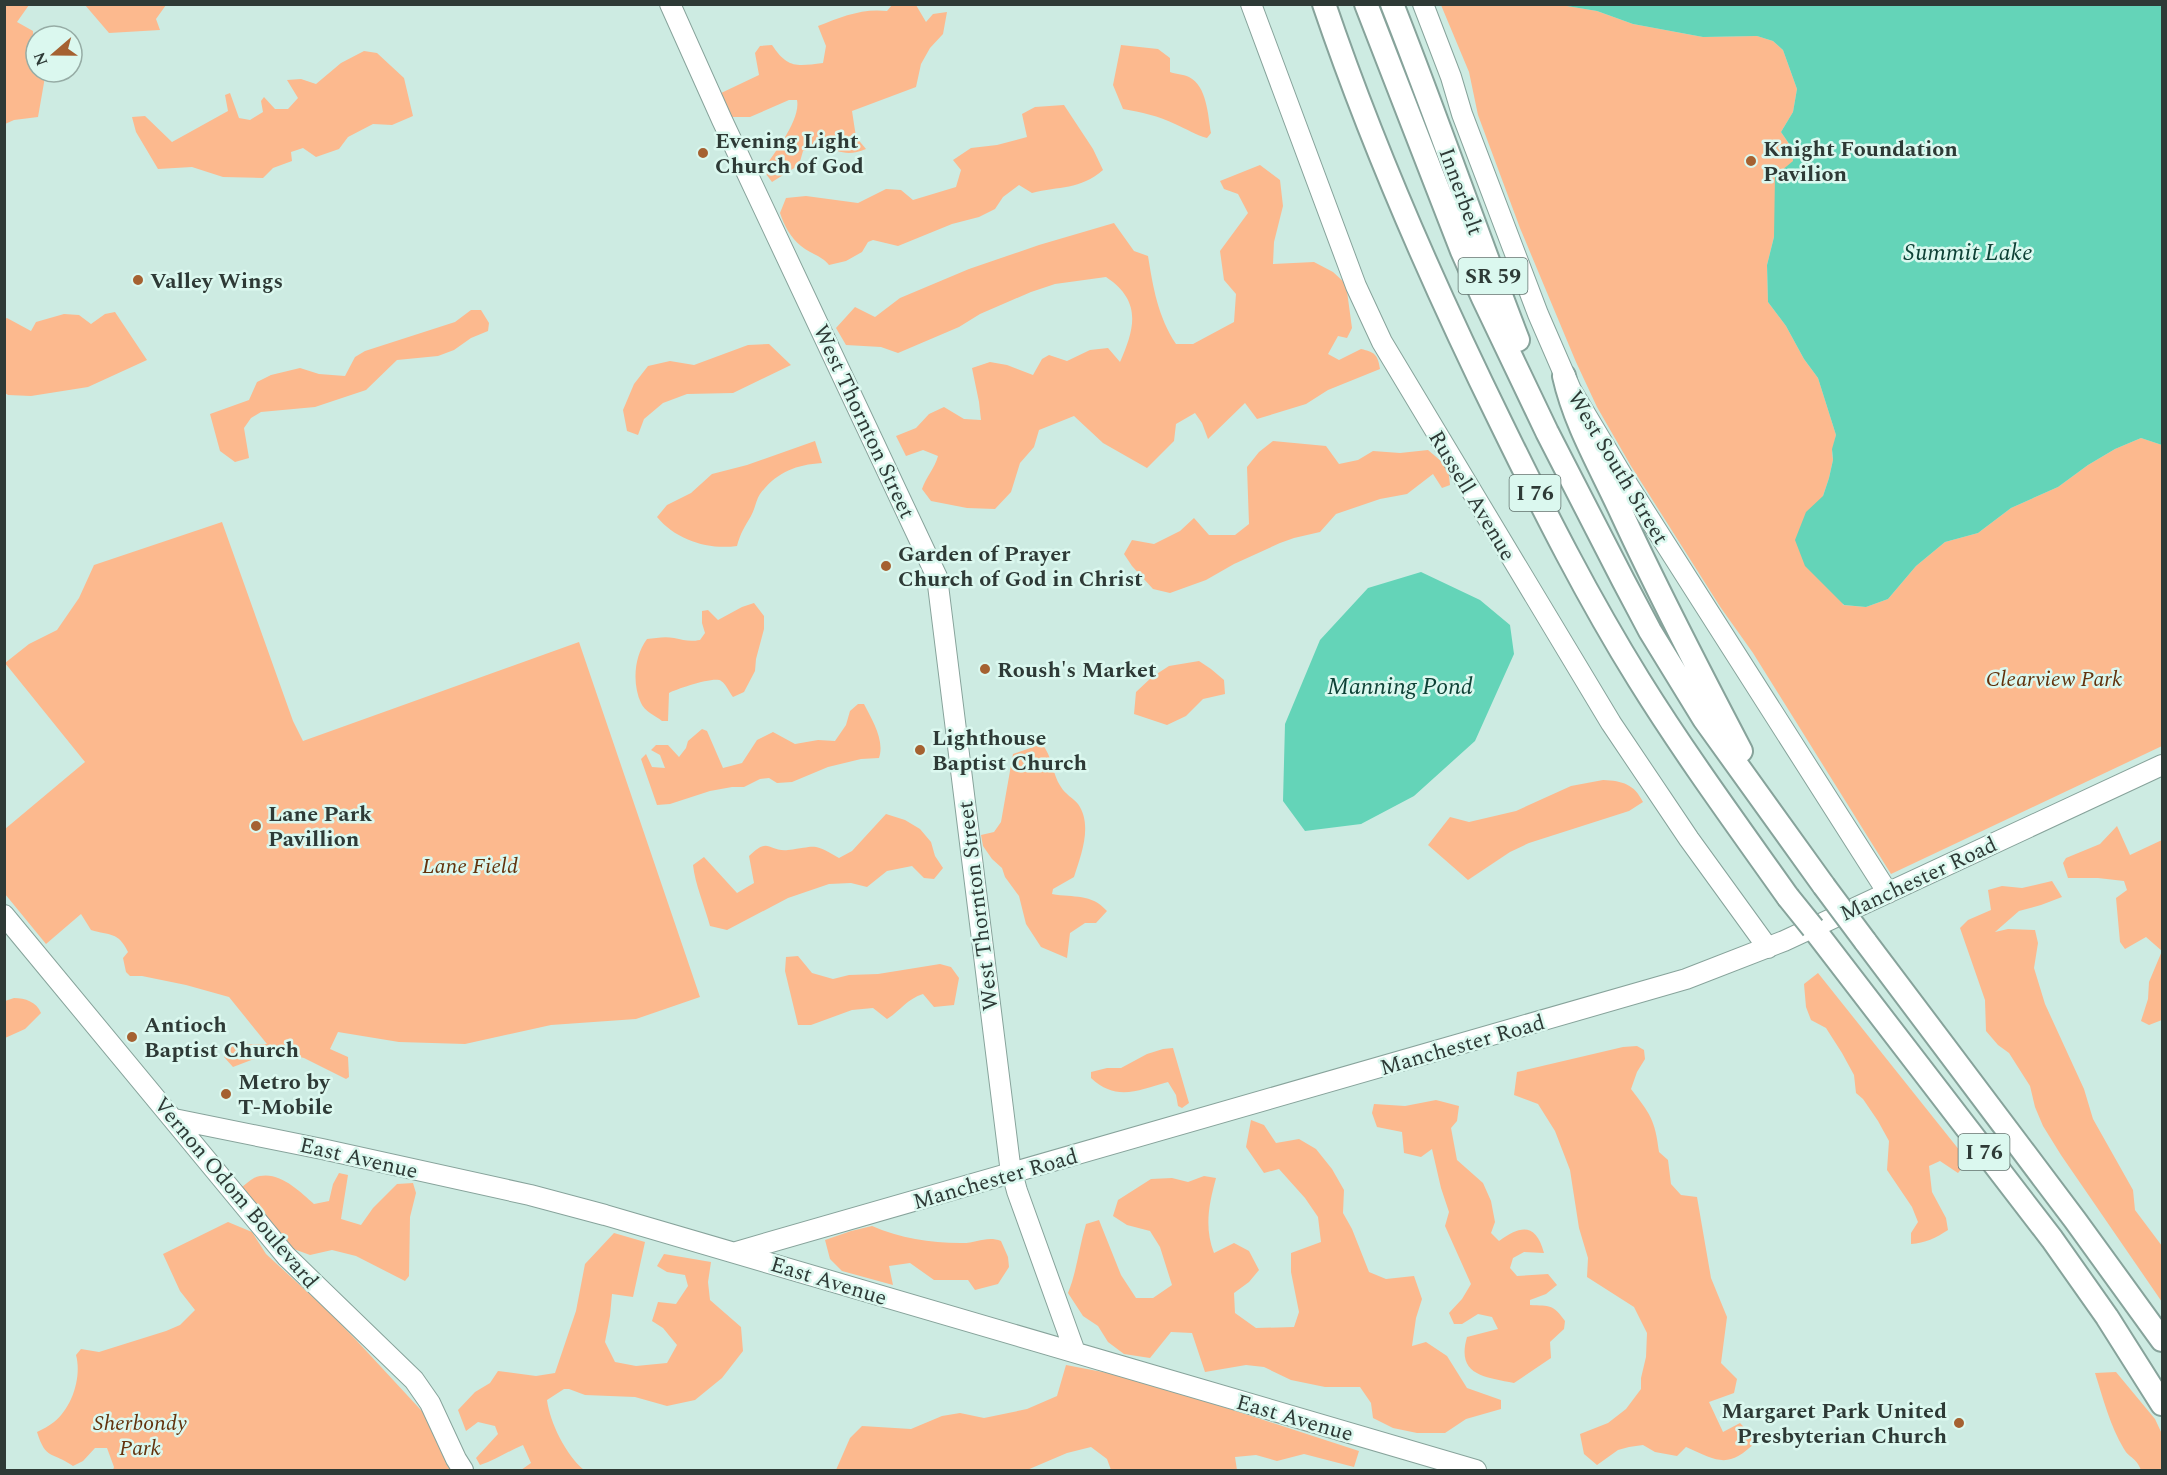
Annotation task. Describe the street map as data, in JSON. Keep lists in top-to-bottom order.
{
  "streets": {
    "highway": ["Innerbelt", "SR 59", "I 76"],
    "main road": [
      "West Thornton Street",
      "West South Street",
      "Russell Avenue",
      "Manchester Road",
      "East Avenue",
      "Vernon Odom Boulevard"
    ]
  },
  "crossings": [
    ["Innerbelt", "I 76"],
    ["West Thornton Street", "Manchester Road"],
    ["West Thornton Street", "East Avenue"],
    ["West South Street", "Manchester Road"],
    ["Russell Avenue", "Manchester Road"],
    ["Manchester Road", "East Avenue"],
    ["East Avenue", "Vernon Odom Boulevard"]
  ],
  "water": ["Summit Lake", "Manning Pond"],
  "parks": ["Clearview Park", "Lane Field", "Sherbondy Park"],
  "places": [
    "Evening Light Church of God",
    "Knight Foundation Pavilion",
    "Valley Wings",
    "Garden of Prayer Church of God in Christ",
    "Roush's Market",
    "Lighthouse Baptist Church",
    "Lane Park Pavillion",
    "Antioch Baptist Church",
    "Metro by T-Mobile",
    "Margaret Park United Presbyterian Church"
  ],
  "north": "left"
}
